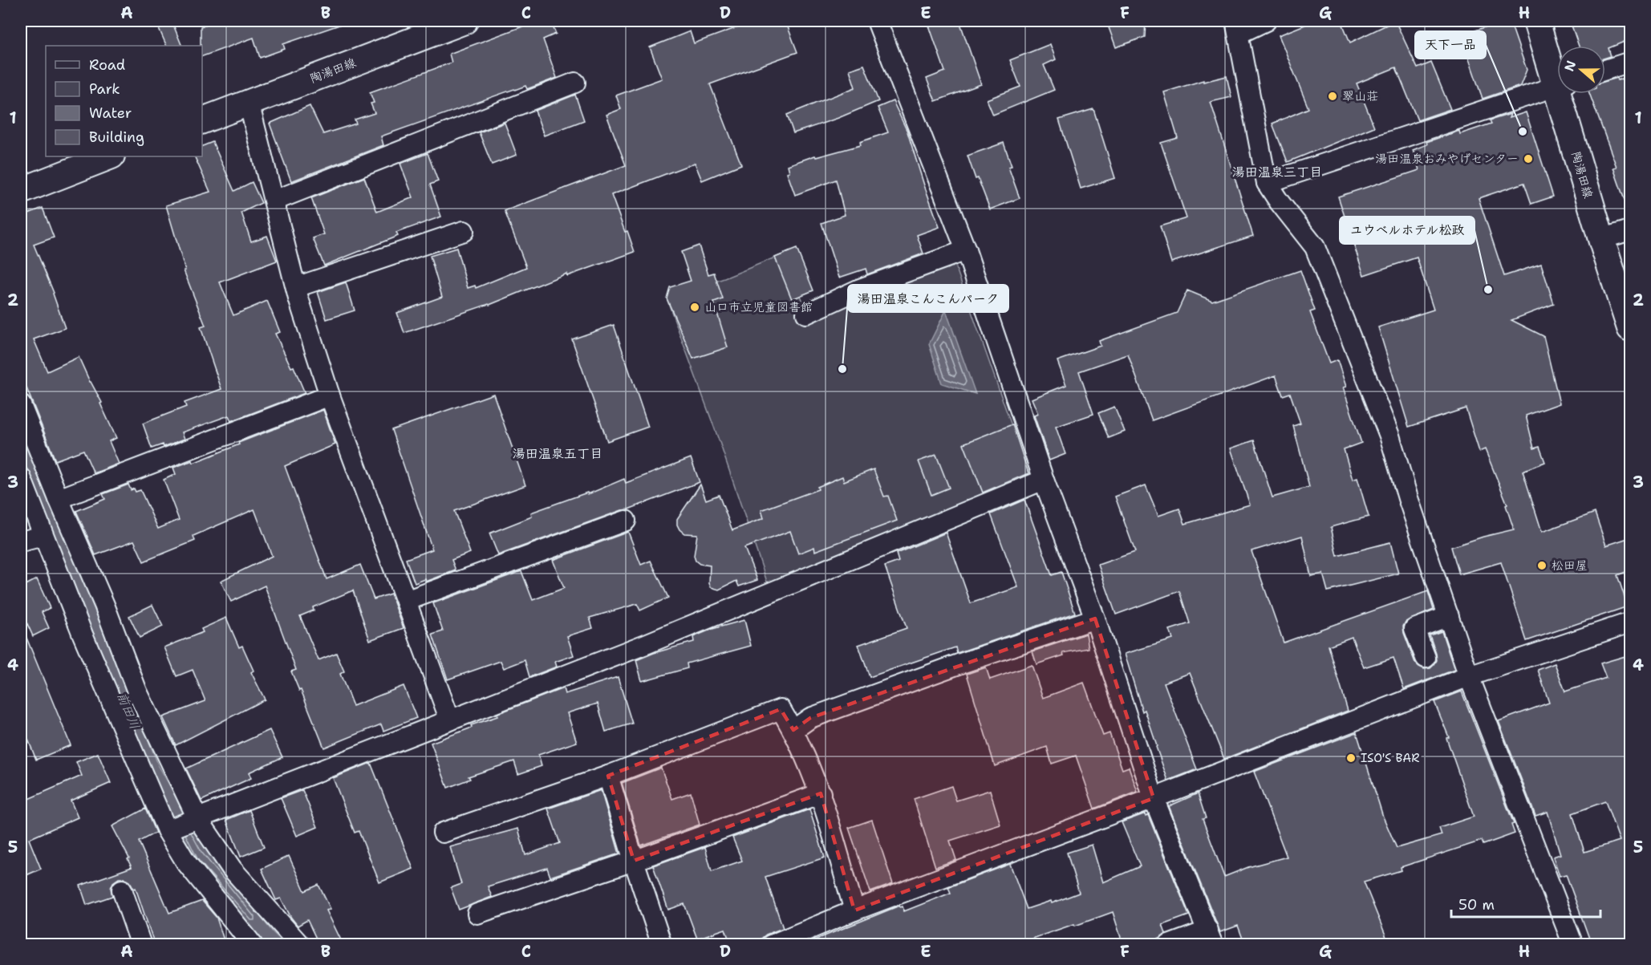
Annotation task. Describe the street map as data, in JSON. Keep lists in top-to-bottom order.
{
  "streets": {
    "main road": ["陶湯田線"]
  },
  "districts": ["湯田温泉三丁目", "湯田温泉五丁目"],
  "water": ["前田川"],
  "places": [
    "翠山荘",
    "天下一品",
    "湯田温泉おみやげセンター",
    "ユウベルホテル松政",
    "山口市立児童図書館",
    "湯田温泉こんこんパーク",
    "松田屋",
    "ISO'S BAR"
  ],
  "legend": [
    "Road",
    "Park",
    "Water",
    "Building"
  ],
  "scale_bar": "50 m",
  "north": "left",
  "grid": {
    "columns": [
      "A",
      "B",
      "C",
      "D",
      "E",
      "F",
      "G",
      "H"
    ],
    "rows": [
      "1",
      "2",
      "3",
      "4",
      "5"
    ]
  }
}
